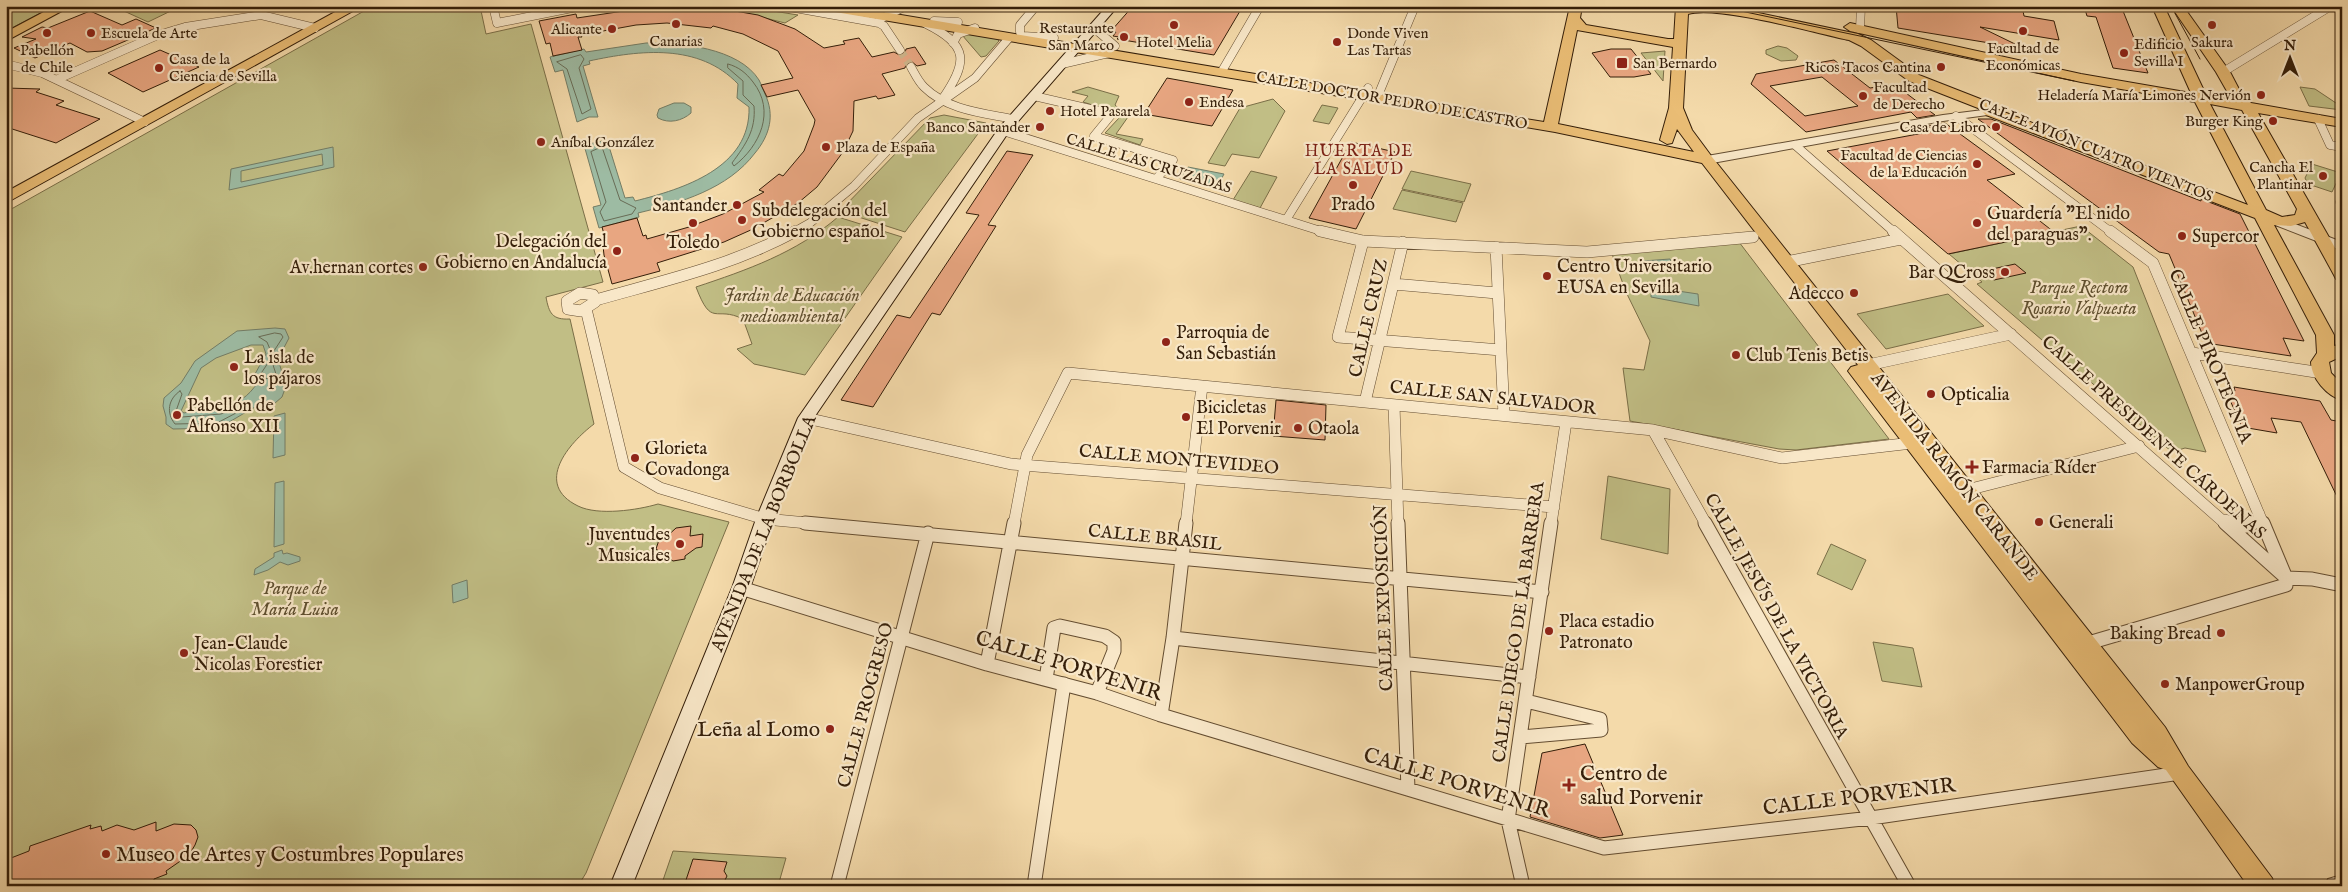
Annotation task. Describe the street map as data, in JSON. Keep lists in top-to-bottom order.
{
  "streets": {
    "main road": [
      "CALLE DOCTOR PEDRO DE CASTRO",
      "CALLE AVIÓN CUATRO VIENTOS",
      "AVENIDA RAMÓN CARANDE",
      "AVENIDA DE LA BORBOLLA"
    ],
    "street": [
      "CALLE LAS CRUZADAS",
      "CALLE CRUZ",
      "CALLE PIROTECNIA",
      "CALLE SAN SALVADOR",
      "CALLE PRESIDENTE CÁRDENAS",
      "CALLE MONTEVIDEO",
      "CALLE BRASIL",
      "CALLE EXPOSICIÓN",
      "CALLE JESÚS DE LA VICTORIA",
      "CALLE DIEGO DE LA BARRERA",
      "CALLE PORVENIR",
      "CALLE PROGRESO"
    ]
  },
  "crossings": [
    ["CALLE DOCTOR PEDRO DE CASTRO", "AVENIDA RAMÓN CARANDE"],
    ["CALLE DOCTOR PEDRO DE CASTRO", "AVENIDA DE LA BORBOLLA"],
    ["CALLE LAS CRUZADAS", "CALLE CRUZ"],
    ["CALLE LAS CRUZADAS", "AVENIDA RAMÓN CARANDE"],
    ["CALLE LAS CRUZADAS", "AVENIDA DE LA BORBOLLA"],
    ["CALLE CRUZ", "CALLE SAN SALVADOR"],
    ["CALLE PIROTECNIA", "CALLE PRESIDENTE CÁRDENAS"],
    ["CALLE SAN SALVADOR", "CALLE MONTEVIDEO"],
    ["CALLE SAN SALVADOR", "AVENIDA RAMÓN CARANDE"],
    ["CALLE SAN SALVADOR", "CALLE EXPOSICIÓN"],
    ["CALLE SAN SALVADOR", "CALLE JESÚS DE LA VICTORIA"],
    ["CALLE SAN SALVADOR", "CALLE DIEGO DE LA BARRERA"],
    ["CALLE MONTEVIDEO", "AVENIDA DE LA BORBOLLA"],
    ["CALLE MONTEVIDEO", "CALLE EXPOSICIÓN"],
    ["CALLE MONTEVIDEO", "CALLE DIEGO DE LA BARRERA"],
    ["AVENIDA RAMÓN CARANDE", "CALLE PORVENIR"],
    ["AVENIDA DE LA BORBOLLA", "CALLE BRASIL"],
    ["AVENIDA DE LA BORBOLLA", "CALLE PORVENIR"],
    ["CALLE BRASIL", "CALLE EXPOSICIÓN"],
    ["CALLE BRASIL", "CALLE DIEGO DE LA BARRERA"],
    ["CALLE BRASIL", "CALLE PROGRESO"],
    ["CALLE EXPOSICIÓN", "CALLE PORVENIR"],
    ["CALLE JESÚS DE LA VICTORIA", "CALLE PORVENIR"],
    ["CALLE DIEGO DE LA BARRERA", "CALLE PORVENIR"],
    ["CALLE PORVENIR", "CALLE PROGRESO"]
  ],
  "districts": ["HUERTA DE LA SALUD"],
  "parks": ["Parque Rectora Rosario Valpuesta", "Jardin de Educación medioambiental", "Parque de María Luisa"],
  "places": {
    "other": [
      "Canarias",
      "Hotel Melia",
      "Sakura",
      "Alicante",
      "Facultad de Económicas",
      "Pabellón de Chile",
      "Escuela de Arte",
      "Restaurante San Marco",
      "Donde Viven Las Tartas",
      "Edificio Sevilla I",
      "Ricos Tacos Cantina",
      "Casa de la Ciencia de Sevilla",
      "Heladería María Limones Nervión",
      "Facultad de Derecho",
      "Endesa",
      "Hotel Pasarela",
      "Burger King",
      "Banco Santander",
      "Casa de Libro",
      "Aníbal González",
      "Plaza de España",
      "Facultad de Ciencias de la Educación",
      "Cancha El Plantinar",
      "Prado",
      "Santander",
      "Subdelegación del Gobierno español",
      "Toledo",
      "Guardería \"El nido del paraguas\".",
      "Supercor",
      "Delegación del Gobierno en Andalucía",
      "Av.hernan cortes",
      "Bar QCross",
      "Centro Universitario EUSA en Sevilla",
      "Adecco",
      "Parroquia de San Sebastián",
      "Club Tenis Betis",
      "La isla de los pájaros",
      "Opticalia",
      "Pabellón de Alfonso XII",
      "Bicicletas El Porvenir",
      "Otaola",
      "Glorieta Covadonga",
      "Generali",
      "Juventudes Musicales",
      "Placa estadio Patronato",
      "Baking Bread",
      "Jean-Claude Nicolas Forestier",
      "ManpowerGroup",
      "Leña al Lomo",
      "Museo de Artes y Costumbres Populares"
    ],
    "transit": ["San Bernardo"],
    "health": ["Farmacia Ríder", "Centro de salud Porvenir"]
  },
  "north": "top"
}
